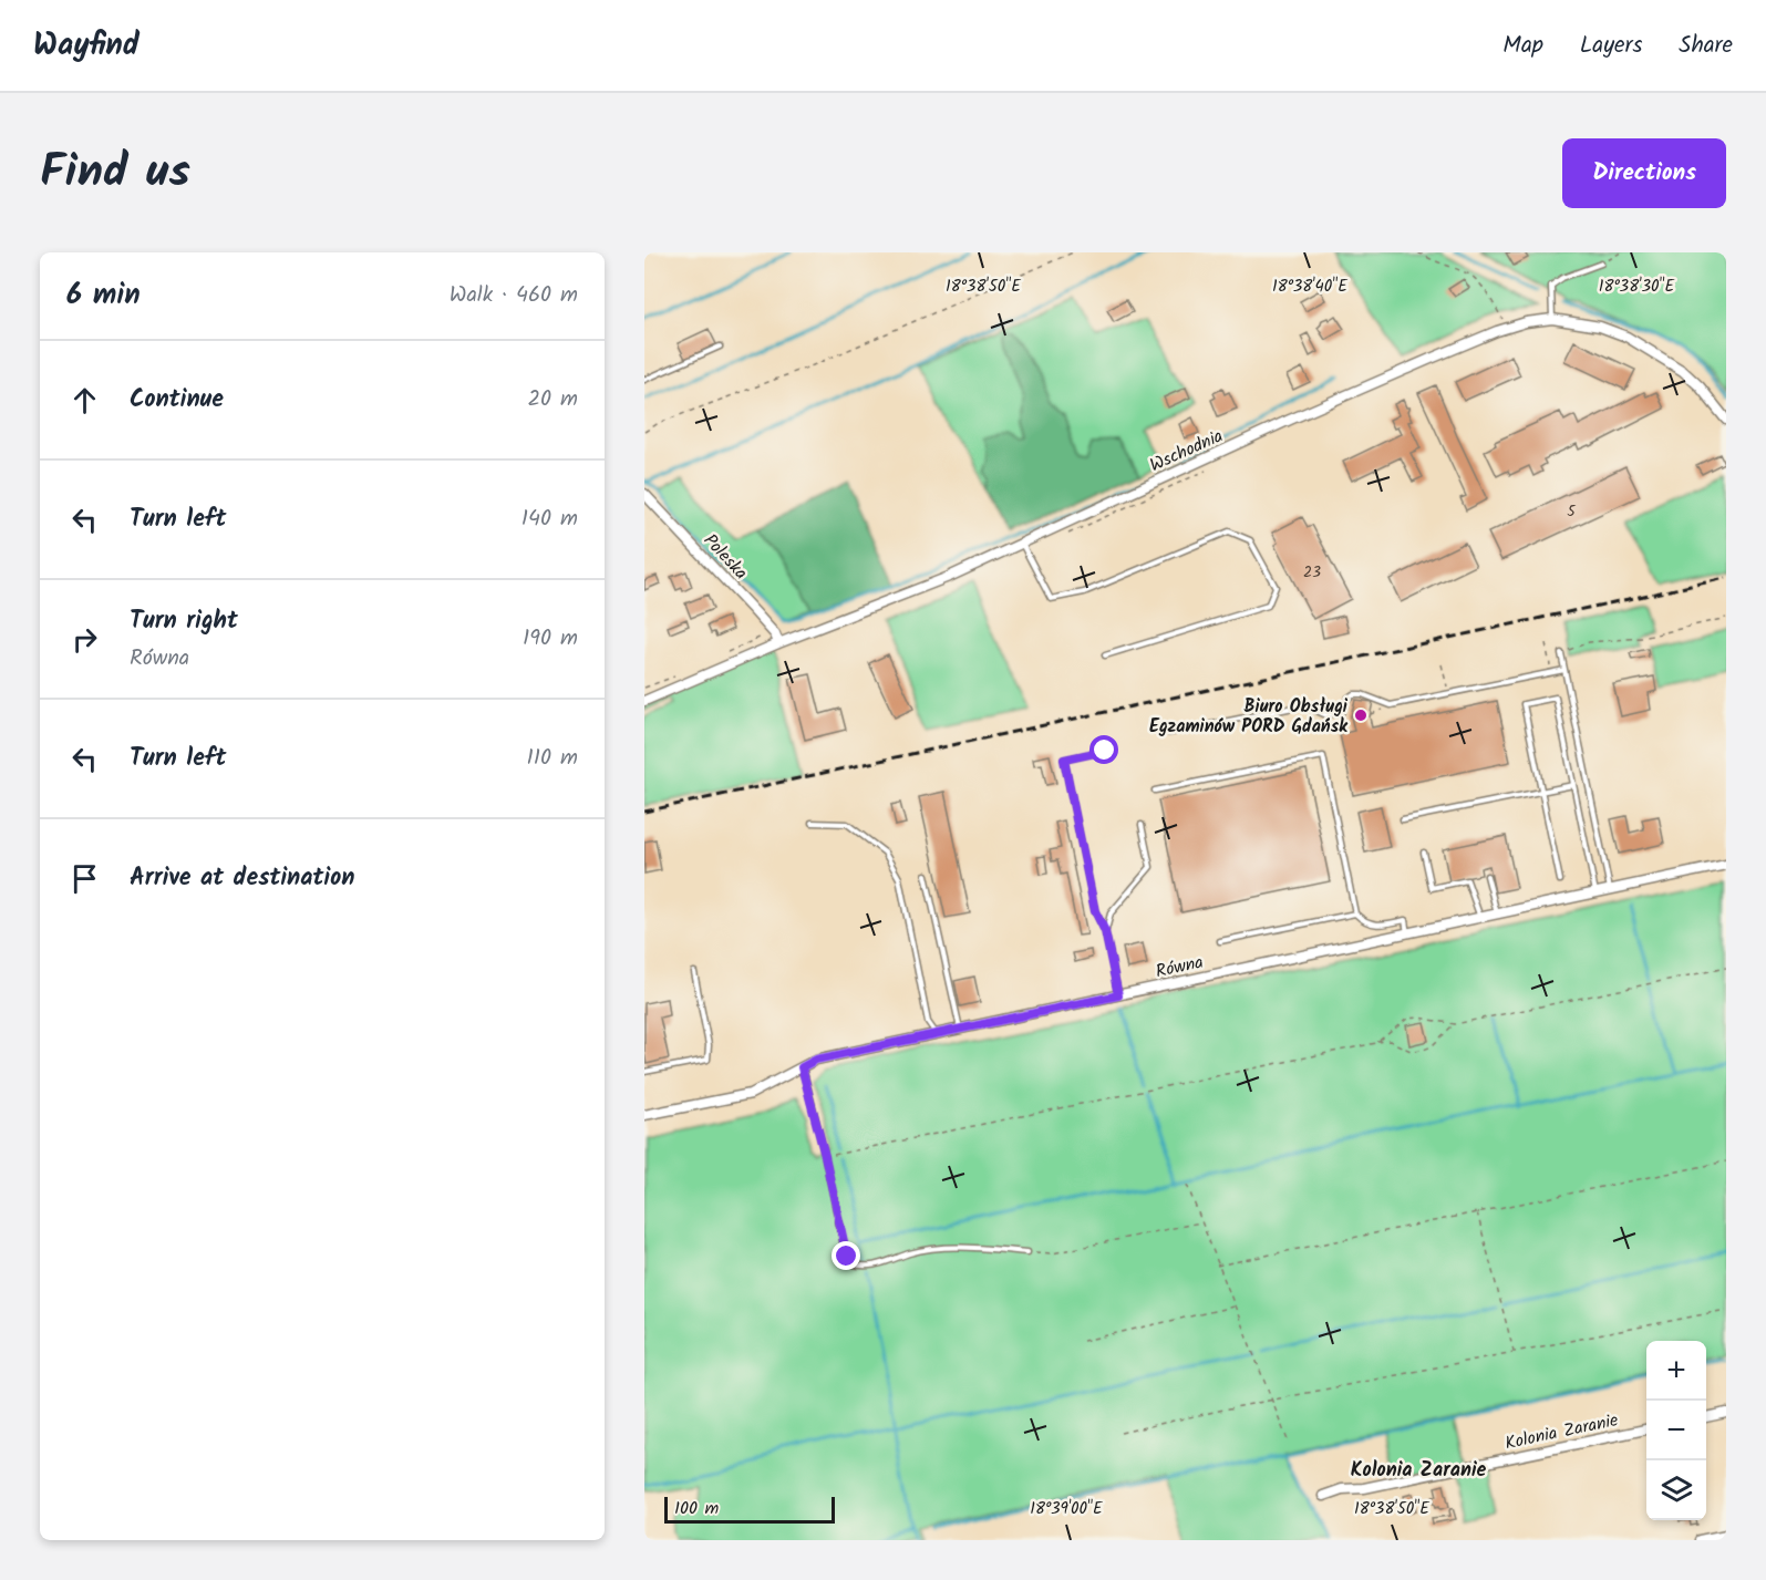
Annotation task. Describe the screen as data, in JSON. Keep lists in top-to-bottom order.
{
  "streets": {
    "street": [
      "Wschodnia",
      "Poleska",
      "Równa",
      "Kolonia Zaranie"
    ]
  },
  "crossings": [
    ["Wschodnia", "Poleska"]
  ],
  "districts": ["Kolonia Zaranie"],
  "places": ["Biuro Obsługi Egzaminów PORD Gdańsk"],
  "house_numbers": ["5", "23"],
  "scale_bar": "100 m",
  "page": {
    "header": "Wayfind",
    "nav": ["Map", "Layers", "Share"],
    "title": "Find us",
    "buttons": "Directions",
    "heading": ["6 min", "Walk · 460 m"],
    "list": [
      ["Continue", "20 m"],
      ["Turn left", "140 m"],
      ["Turn right", "Równa", "190 m"],
      ["Turn left", "110 m"],
      "Arrive at destination"
    ],
    "map_buttons": ["+", "−"],
    "scale": "100 m"
  },
  "coordinates": [
    "18°38'50\"E",
    "18°38'40\"E",
    "18°38'30\"E",
    "18°39'00\"E"
  ]
}
